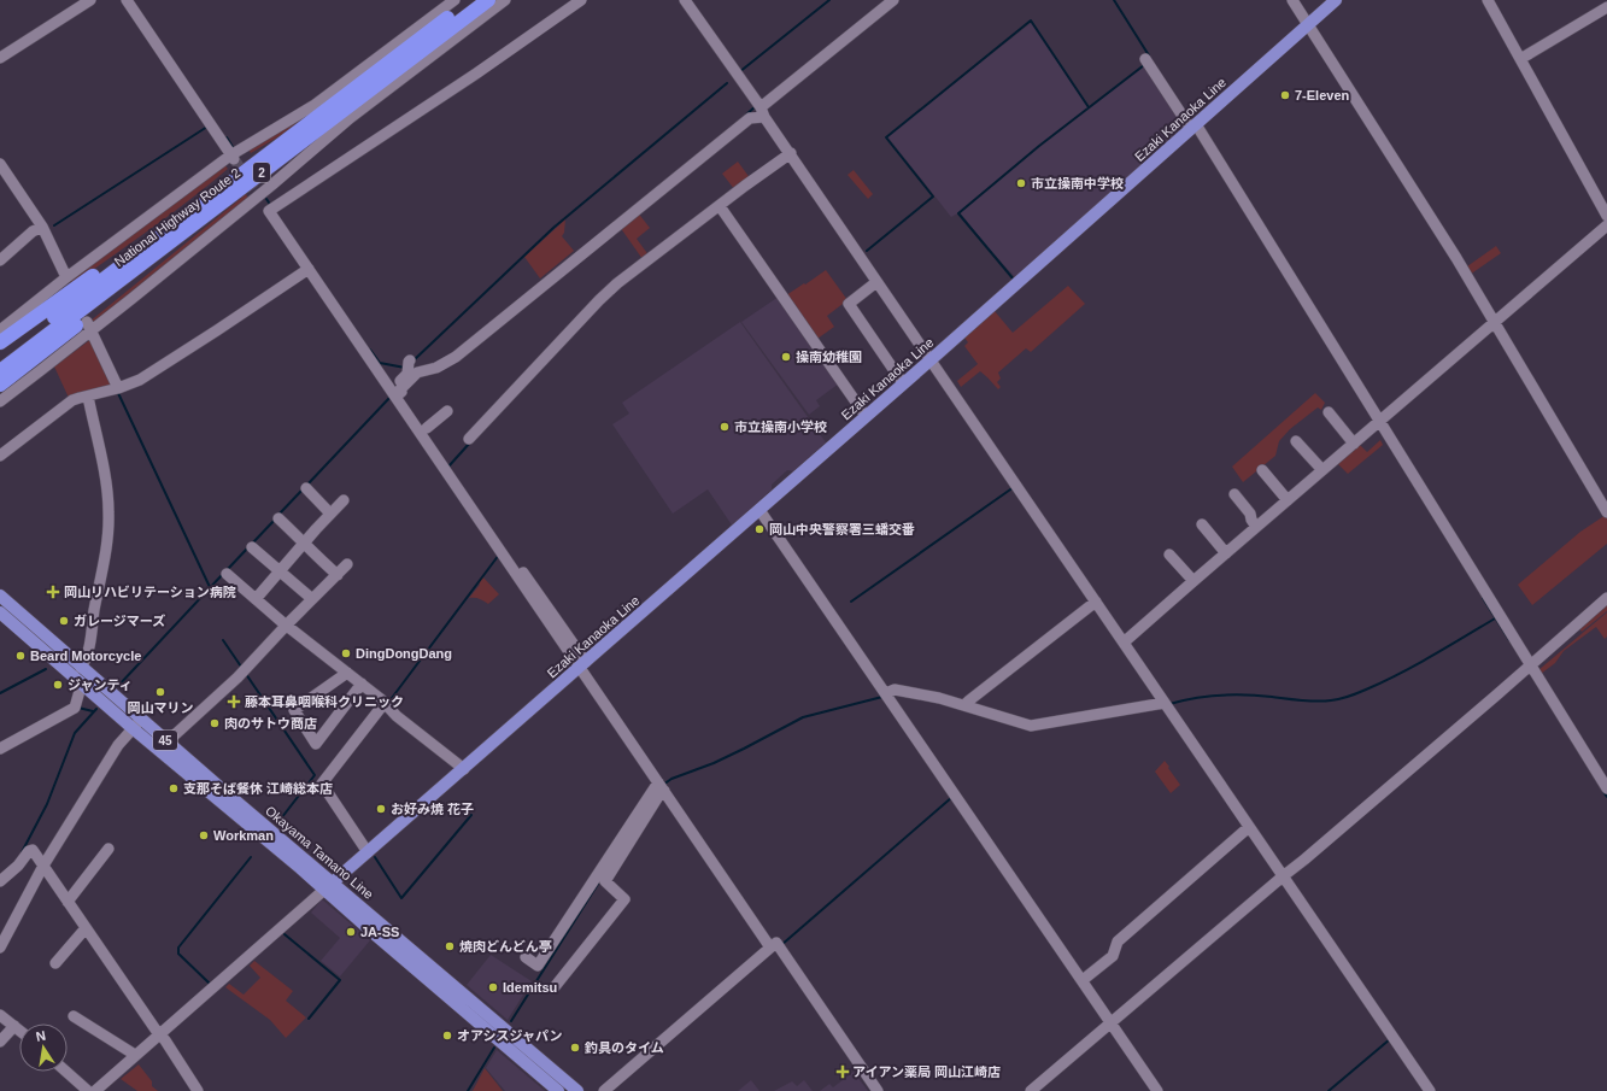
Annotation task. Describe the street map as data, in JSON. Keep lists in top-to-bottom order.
{
  "streets": {
    "highway": ["2", "National Highway Route 2"],
    "main road": ["Ezaki Kanaoka Line", "45", "Okayama Tamano Line"]
  },
  "crossings": [
    ["Ezaki Kanaoka Line", "Okayama Tamano Line"]
  ],
  "places": {
    "other": [
      "7-Eleven",
      "市立操南中学校",
      "操南幼稚園",
      "市立操南小学校",
      "岡山中央警察署三蟠交番",
      "ガレージマーズ",
      "DingDongDang",
      "Beard Motorcycle",
      "ジャンティ",
      "岡山マリン",
      "肉のサトウ商店",
      "支那そば餐休 江崎総本店",
      "お好み焼 花子",
      "Workman",
      "JA-SS",
      "焼肉どんどん亭",
      "Idemitsu",
      "オアシスジャパン",
      "釣具のタイム"
    ],
    "health": ["岡山リハビリテーション病院", "藤本耳鼻咽喉科クリニック", "アイアン薬局 岡山江崎店"]
  },
  "north": "top"
}
